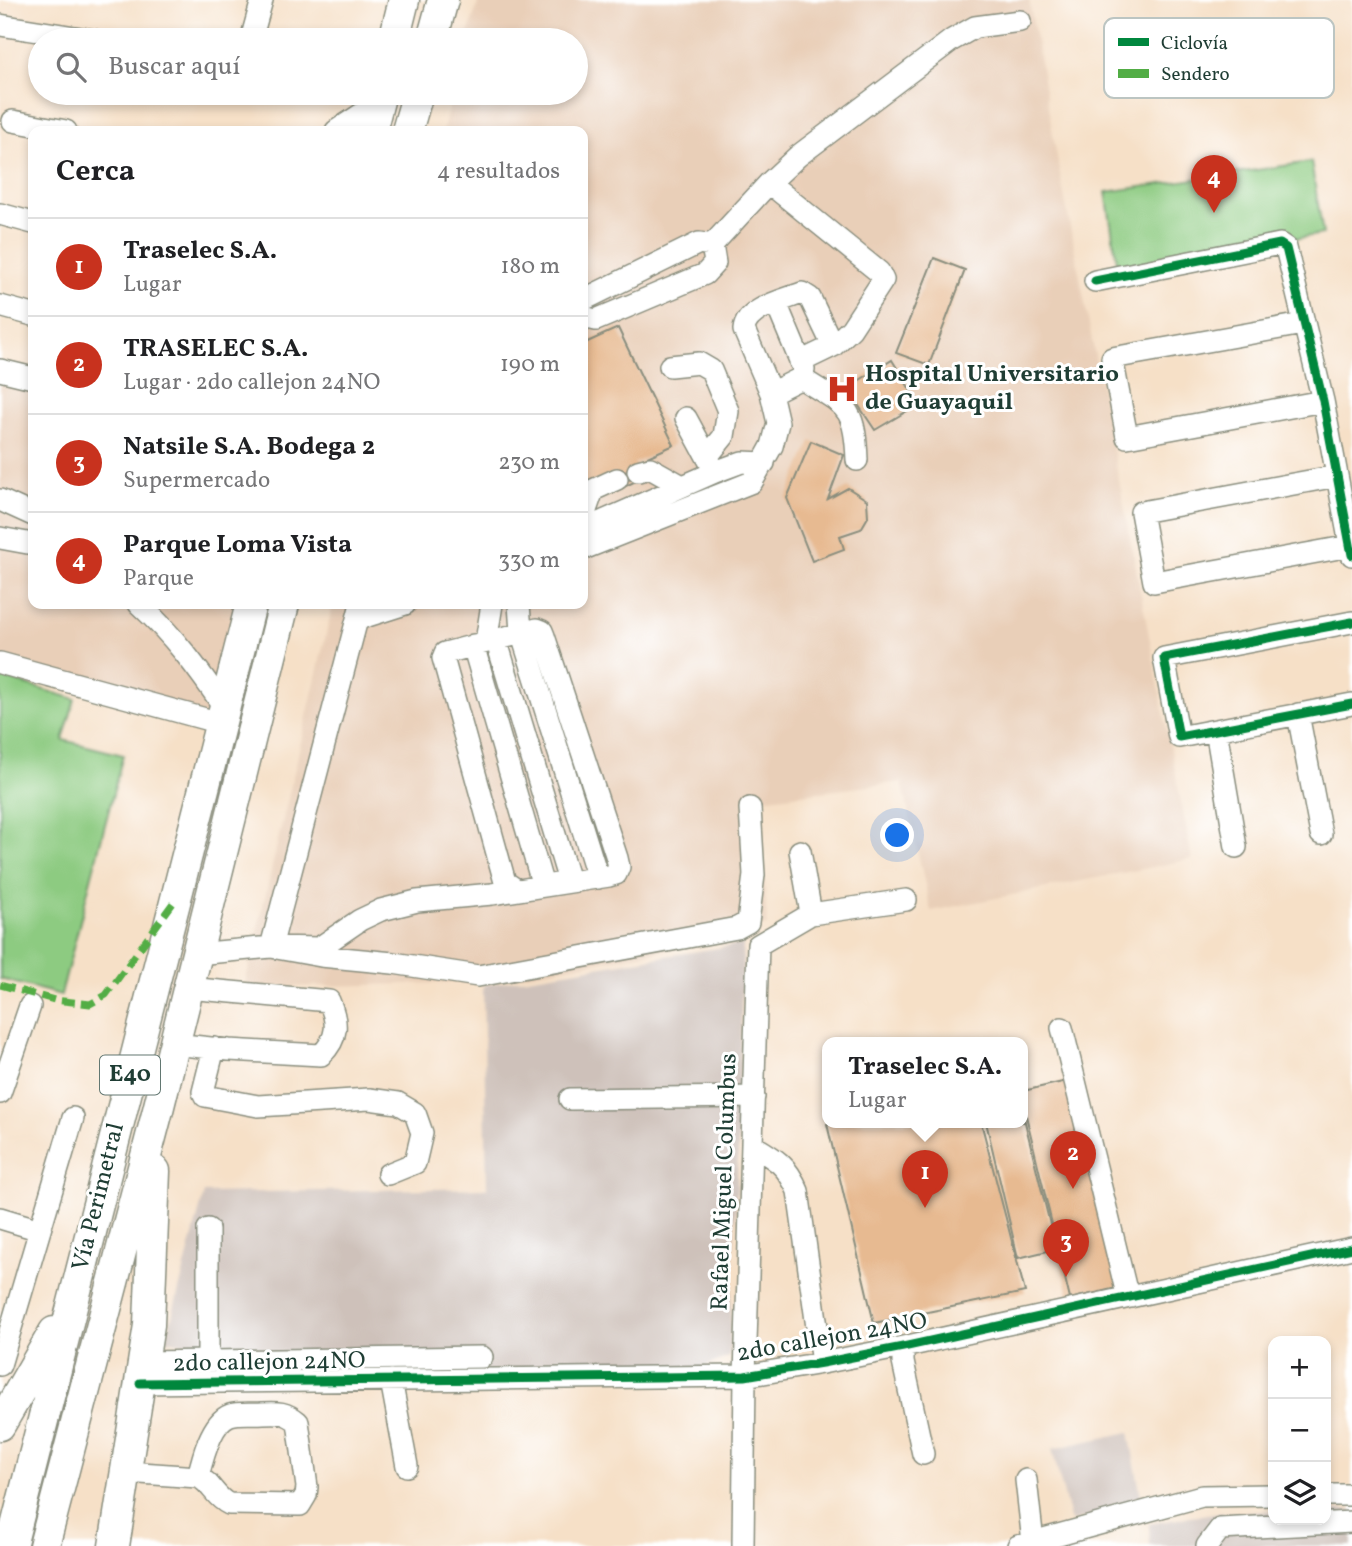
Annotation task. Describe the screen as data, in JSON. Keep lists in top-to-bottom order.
{
  "streets": {
    "highway": ["E40", "Vía Perimetral"],
    "street": ["Rafael Miguel Columbus", "2do callejon 24NO"]
  },
  "crossings": [
    ["Rafael Miguel Columbus", "2do callejon 24NO"]
  ],
  "places": {
    "hospital": ["Hospital Universitario de Guayaquil"]
  },
  "legend": ["Ciclovía", "Sendero"],
  "page": {
    "search": "Buscar aquí",
    "heading": ["Cerca", "4 resultados"],
    "pins": [
      "4",
      "2",
      "1",
      "3"
    ],
    "list": [
      {
        "mark": "1",
        "name": "Traselec S.A.",
        "note": "Lugar",
        "value": "180 m"
      },
      {
        "mark": "2",
        "name": "TRASELEC S.A.",
        "note": "Lugar · 2do callejon 24NO",
        "value": "190 m"
      },
      {
        "mark": "3",
        "name": "Natsile S.A. Bodega 2",
        "note": "Supermercado",
        "value": "230 m"
      },
      {
        "mark": "4",
        "name": "Parque Loma Vista",
        "note": "Parque",
        "value": "330 m"
      }
    ],
    "popup": ["Traselec S.A.", "Lugar"],
    "map_buttons": ["+", "−"]
  }
}
